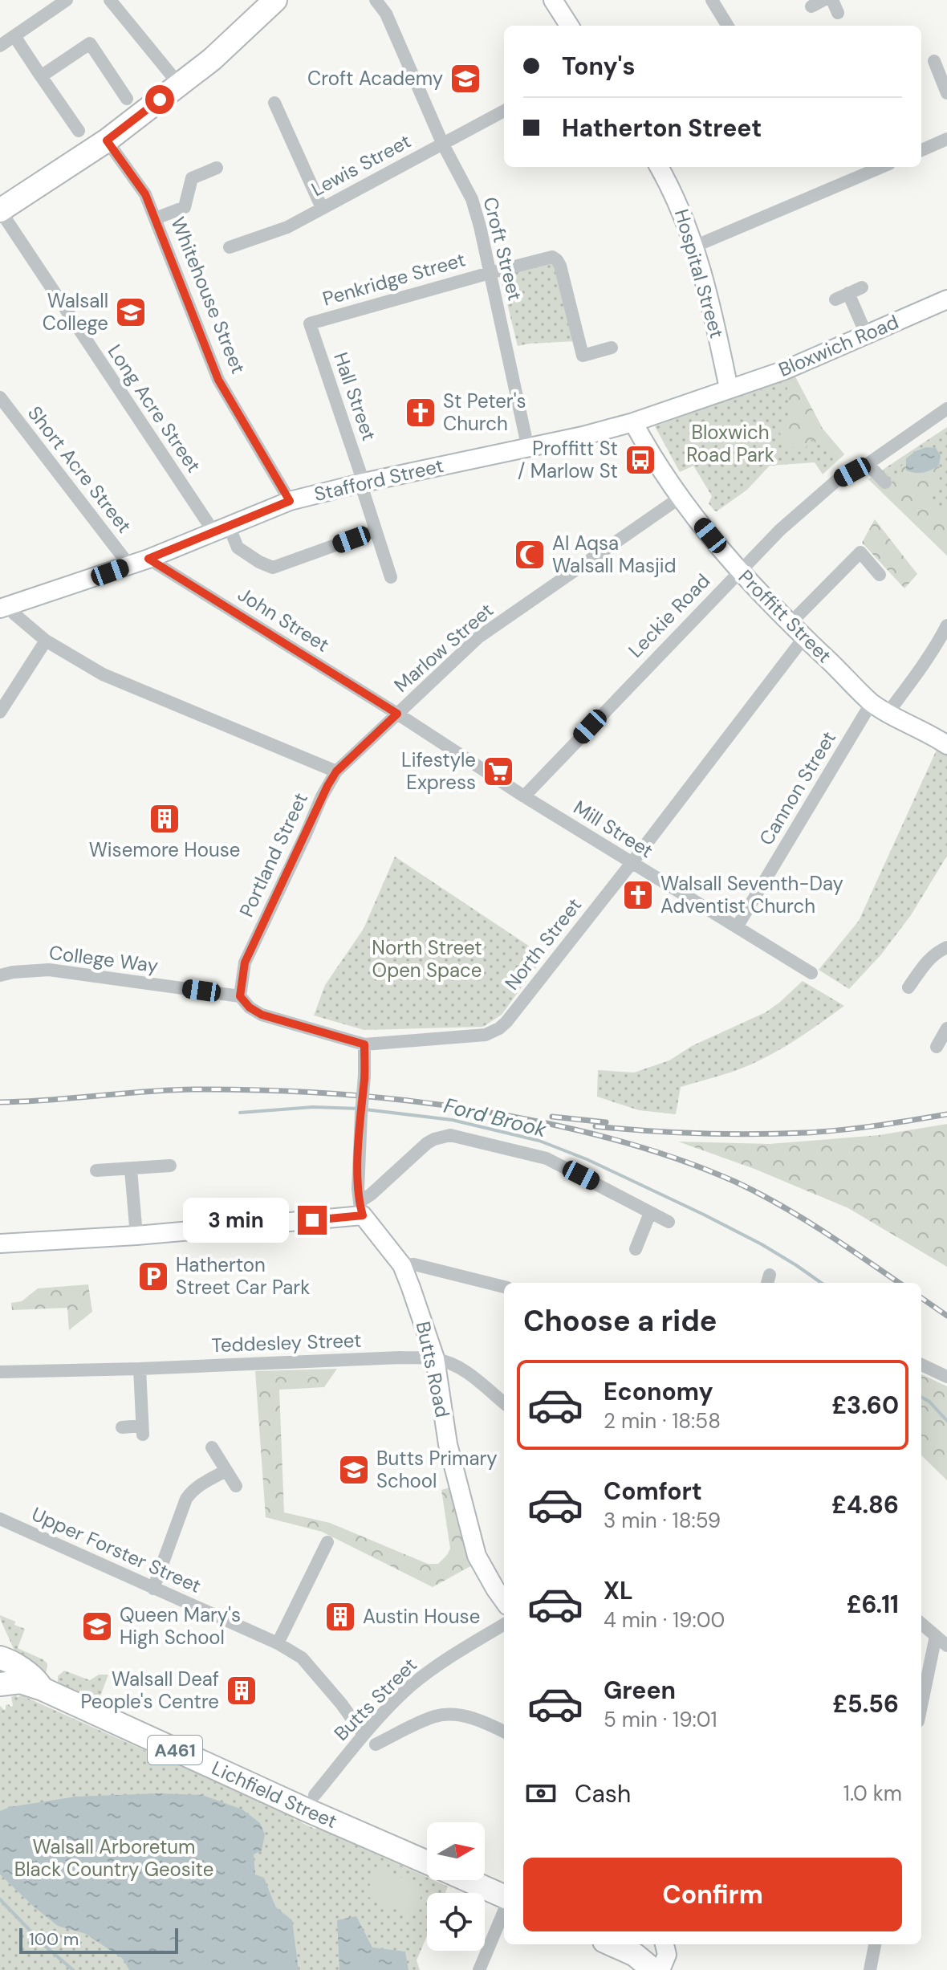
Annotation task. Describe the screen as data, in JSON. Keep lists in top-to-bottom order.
{
  "streets": {
    "highway": ["A461", "Lichfield Street"],
    "street": [
      "Lewis Street",
      "Croft Street",
      "Hospital Street",
      "Penkridge Street",
      "Whitehouse Street",
      "Bloxwich Road",
      "Hall Street",
      "Long Acre Street",
      "Short Acre Street",
      "Stafford Street",
      "Leckie Road",
      "Proffitt Street",
      "John Street",
      "Marlow Street",
      "Cannon Street",
      "Mill Street",
      "Portland Street",
      "North Street",
      "College Way",
      "Teddesley Street",
      "Butts Road",
      "Upper Forster Street",
      "Butts Street"
    ]
  },
  "crossings": [
    ["Lewis Street", "Croft Street"],
    ["Croft Street", "Penkridge Street"],
    ["Croft Street", "Stafford Street"],
    ["Hospital Street", "Bloxwich Road"],
    ["Hospital Street", "Stafford Street"],
    ["Penkridge Street", "Hall Street"],
    ["Whitehouse Street", "Stafford Street"],
    ["Bloxwich Road", "Stafford Street"],
    ["Hall Street", "Long Acre Street"],
    ["Hall Street", "Stafford Street"],
    ["Long Acre Street", "Stafford Street"],
    ["Short Acre Street", "Stafford Street"],
    ["Stafford Street", "Proffitt Street"],
    ["Stafford Street", "John Street"],
    ["Leckie Road", "Proffitt Street"],
    ["Leckie Road", "Mill Street"],
    ["Proffitt Street", "Marlow Street"],
    ["Proffitt Street", "Cannon Street"],
    ["Proffitt Street", "North Street"],
    ["John Street", "Marlow Street"],
    ["John Street", "Mill Street"],
    ["Marlow Street", "Mill Street"],
    ["Marlow Street", "Portland Street"],
    ["Cannon Street", "Mill Street"],
    ["Mill Street", "North Street"],
    ["Portland Street", "College Way"],
    ["Teddesley Street", "Butts Road"],
    ["Upper Forster Street", "Butts Street"]
  ],
  "water": ["Ford Brook"],
  "parks": ["Bloxwich Road Park", "North Street Open Space", "Walsall Arboretum Black Country Geosite"],
  "places": {
    "school or university": [
      "Croft Academy",
      "Walsall College",
      "Butts Primary School",
      "Queen Mary's High School"
    ],
    "church": ["St Peter's Church", "Walsall Seventh-Day Adventist Church"],
    "bus stop": ["Proffitt St / Marlow St"],
    "mosque": ["Al Aqsa Walsall Masjid"],
    "supermarket": ["Lifestyle Express"],
    "building": ["Wisemore House", "Austin House", "Walsall Deaf People's Centre"],
    "parking": ["Hatherton Street Car Park"]
  },
  "scale_bar": "100 m",
  "north": "right",
  "page": {
    "banner": ["Tony's", "Hatherton Street"],
    "bubble": "3 min",
    "heading": "Choose a ride",
    "list": [
      {
        "name": "Economy",
        "note": "2 min · 18:58",
        "value": "£3.60"
      },
      {
        "name": "Comfort",
        "note": "3 min · 18:59",
        "value": "£4.86"
      },
      {
        "name": "XL",
        "note": "4 min · 19:00",
        "value": "£6.11"
      },
      {
        "name": "Green",
        "note": "5 min · 19:01",
        "value": "£5.56"
      }
    ],
    "pay": ["Cash", "1.0 km"],
    "buttons": "Confirm",
    "scale": "100 m"
  }
}
